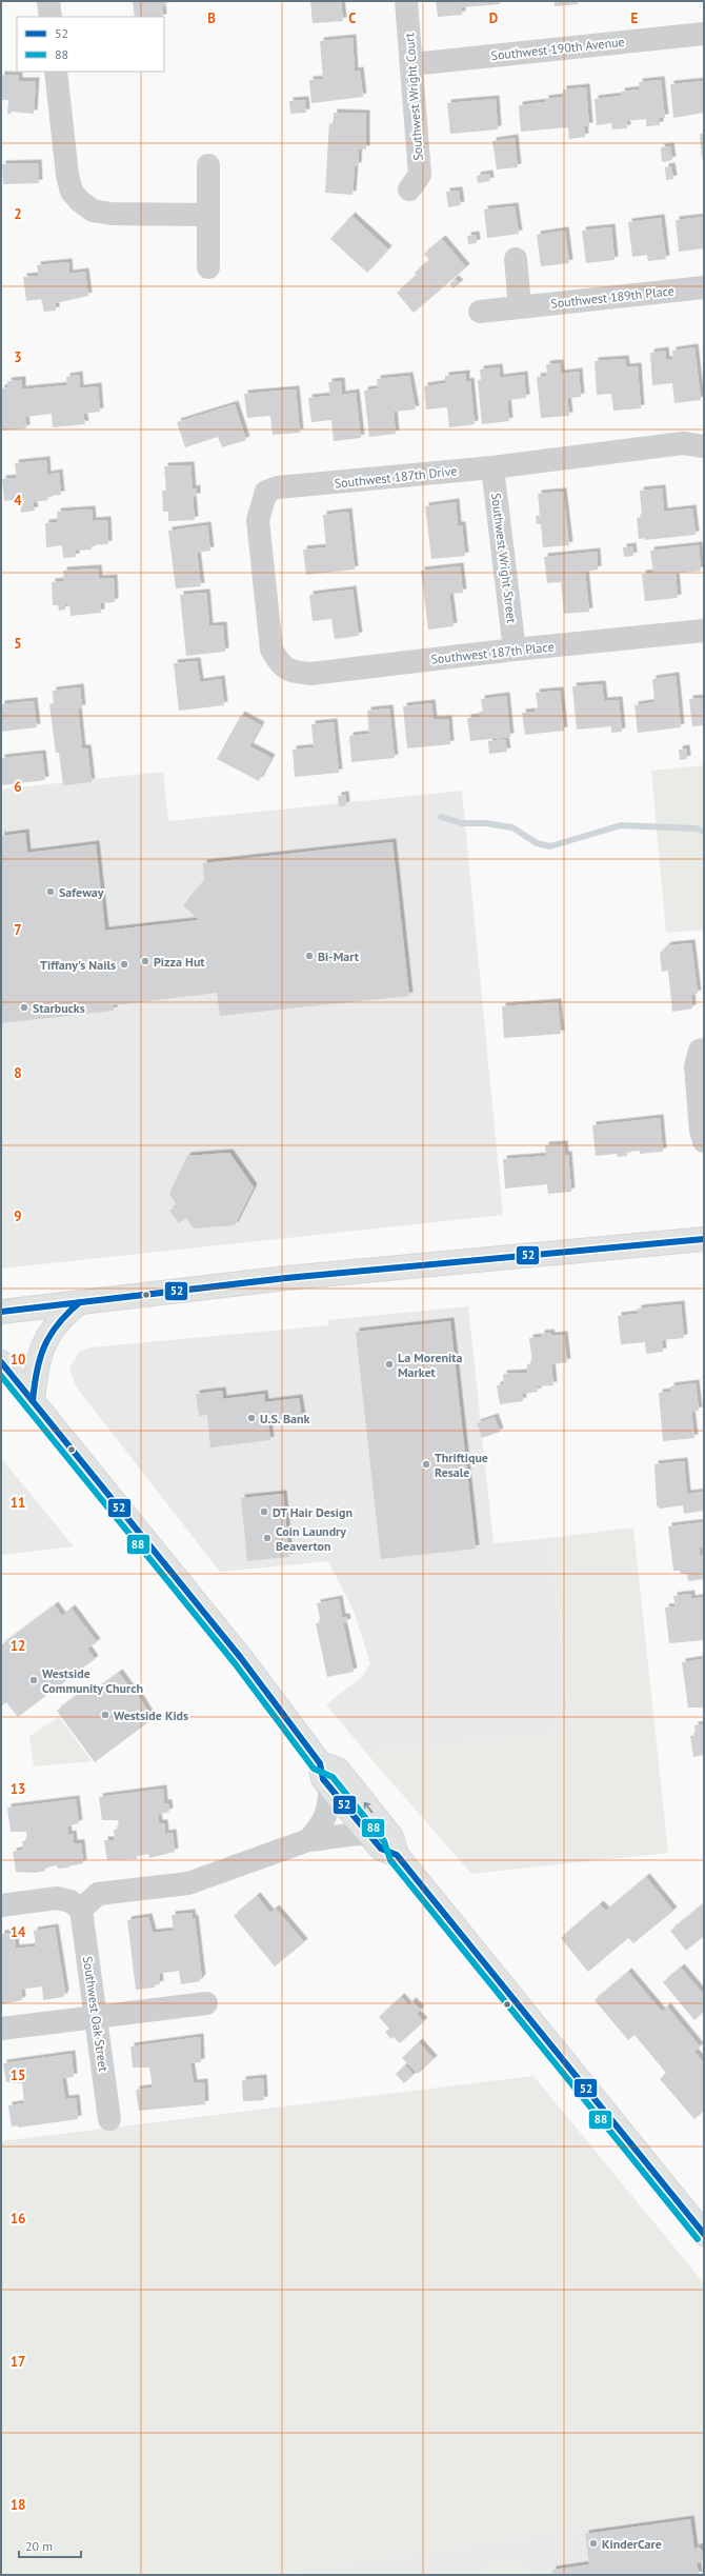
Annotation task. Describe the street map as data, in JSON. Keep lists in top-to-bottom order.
{
  "streets": {
    "street": [
      "Southwest 190th Avenue",
      "Southwest Wright Court",
      "Southwest 189th Place",
      "Southwest 187th Drive",
      "Southwest Wright Street",
      "Southwest 187th Place",
      "Southwest Oak Street"
    ]
  },
  "crossings": [
    ["Southwest 190th Avenue", "Southwest Wright Court"],
    ["Southwest 187th Drive", "Southwest Wright Street"],
    ["Southwest 187th Drive", "Southwest 187th Place"],
    ["Southwest Wright Street", "Southwest 187th Place"]
  ],
  "places": [
    "Safeway",
    "Bi-Mart",
    "Pizza Hut",
    "Tiffany's Nails",
    "Starbucks",
    "La Morenita Market",
    "U.S. Bank",
    "Thriftique Resale",
    "DT Hair Design",
    "Coin Laundry Beaverton",
    "Westside Community Church",
    "Westside Kids",
    "KinderCare"
  ],
  "lines": ["transit line 52", "transit line 88"],
  "legend": ["52", "88"],
  "scale_bar": "20 m",
  "grid": {
    "columns": [
      "B",
      "C",
      "D",
      "E"
    ],
    "rows": [
      "2",
      "3",
      "4",
      "5",
      "6",
      "7",
      "8",
      "9",
      "10",
      "11",
      "12",
      "13",
      "14",
      "15",
      "16",
      "17",
      "18"
    ]
  }
}
